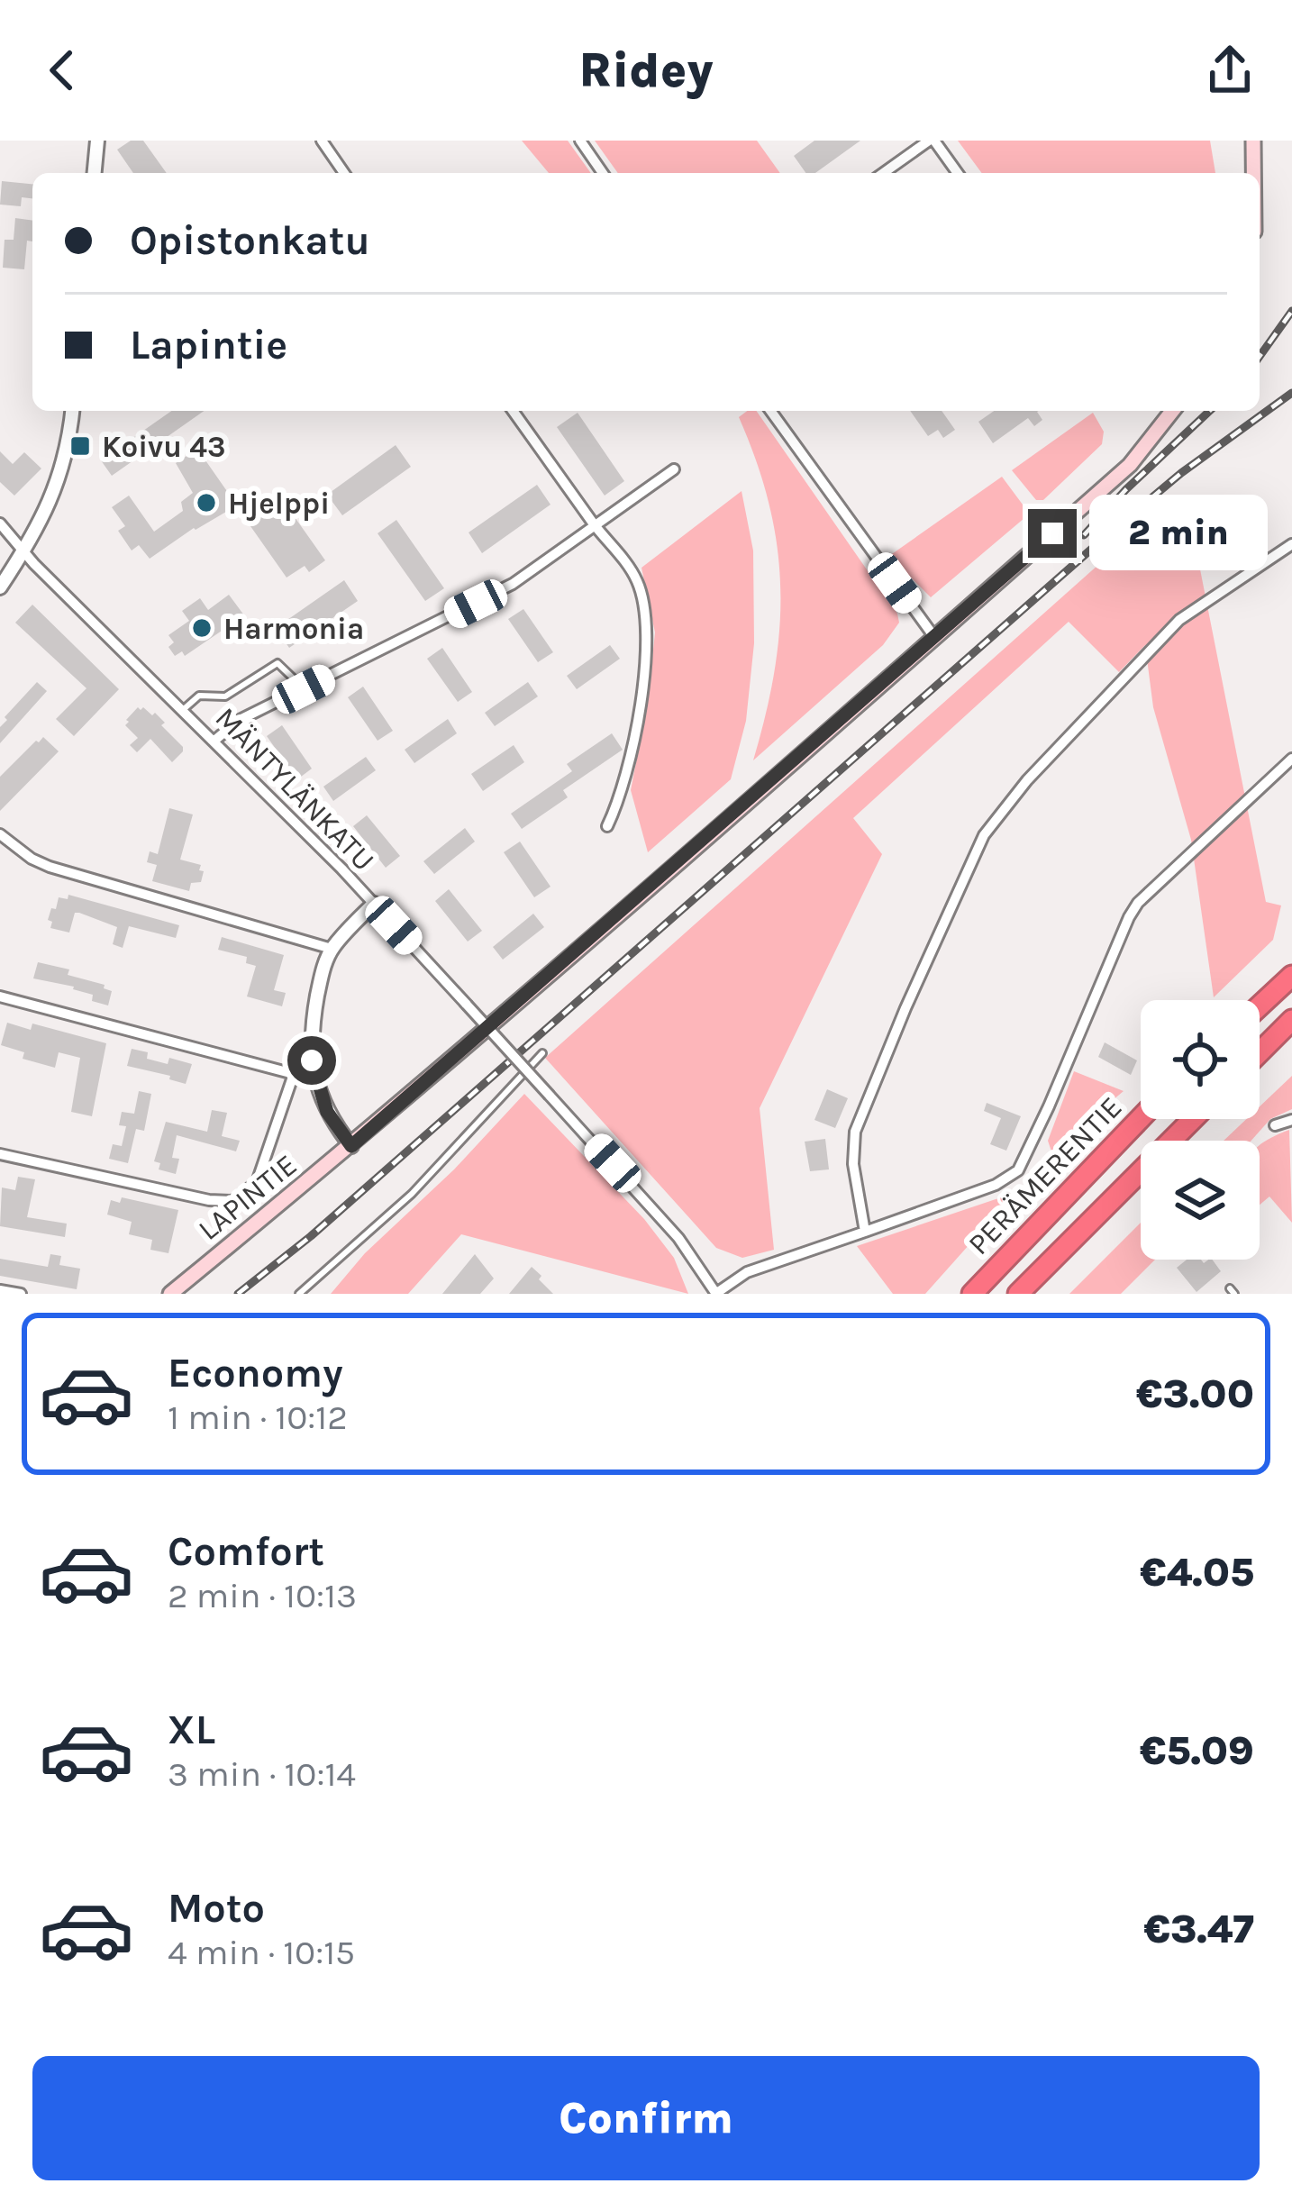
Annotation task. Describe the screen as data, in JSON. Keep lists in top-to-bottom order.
{
  "streets": {
    "highway": ["PERÄMERENTIE"],
    "main road": ["LAPINTIE"],
    "street": ["MÄNTYLÄNKATU"]
  },
  "places": {
    "transit": ["Koivu 43"],
    "other": ["Hjelppi", "Harmonia"]
  },
  "page": {
    "header": "Ridey",
    "banner": ["Opistonkatu", "Lapintie"],
    "bubble": "2 min",
    "list": [
      {
        "name": "Economy",
        "note": "1 min · 10:12",
        "value": "€3.00"
      },
      {
        "name": "Comfort",
        "note": "2 min · 10:13",
        "value": "€4.05"
      },
      {
        "name": "XL",
        "note": "3 min · 10:14",
        "value": "€5.09"
      },
      {
        "name": "Moto",
        "note": "4 min · 10:15",
        "value": "€3.47"
      }
    ],
    "buttons": "Confirm"
  }
}
